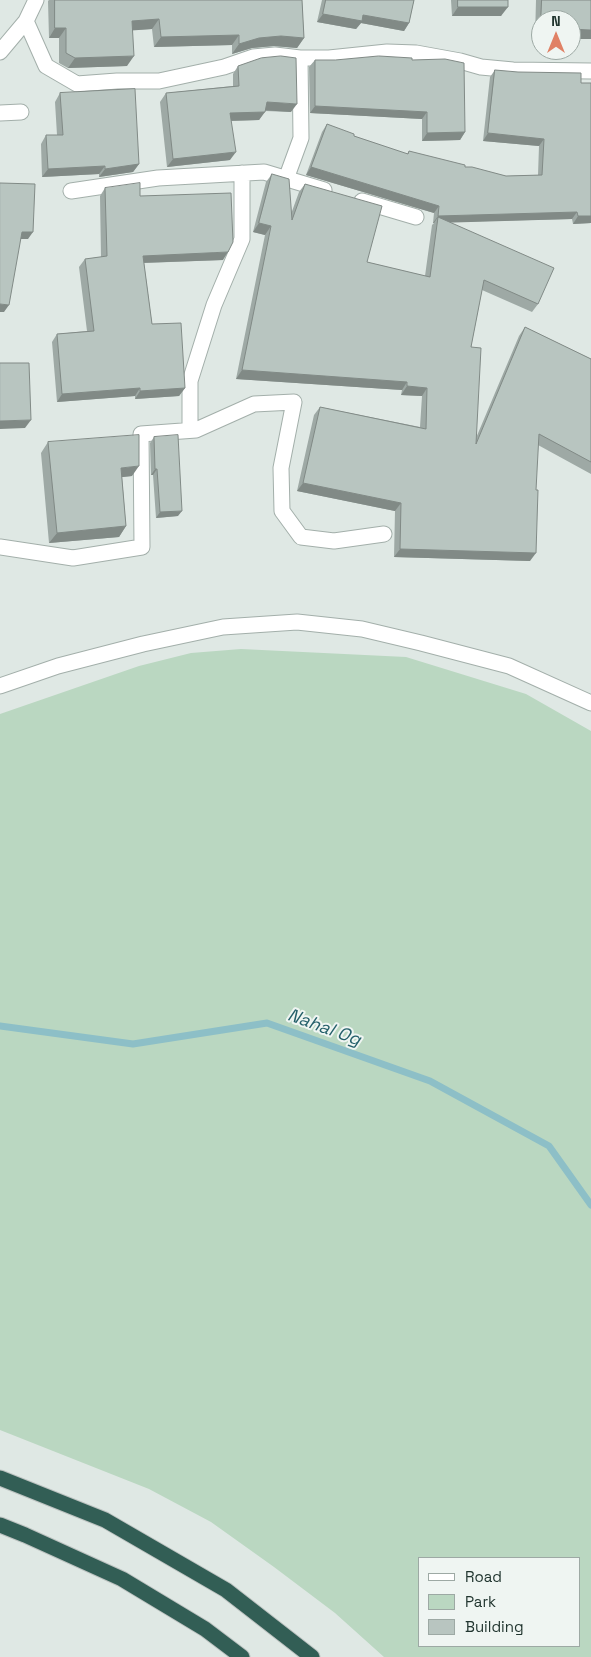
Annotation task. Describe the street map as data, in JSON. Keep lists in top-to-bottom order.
{
  "water": ["Nahal Og"],
  "legend": ["Road", "Park", "Building"],
  "north": "top"
}
